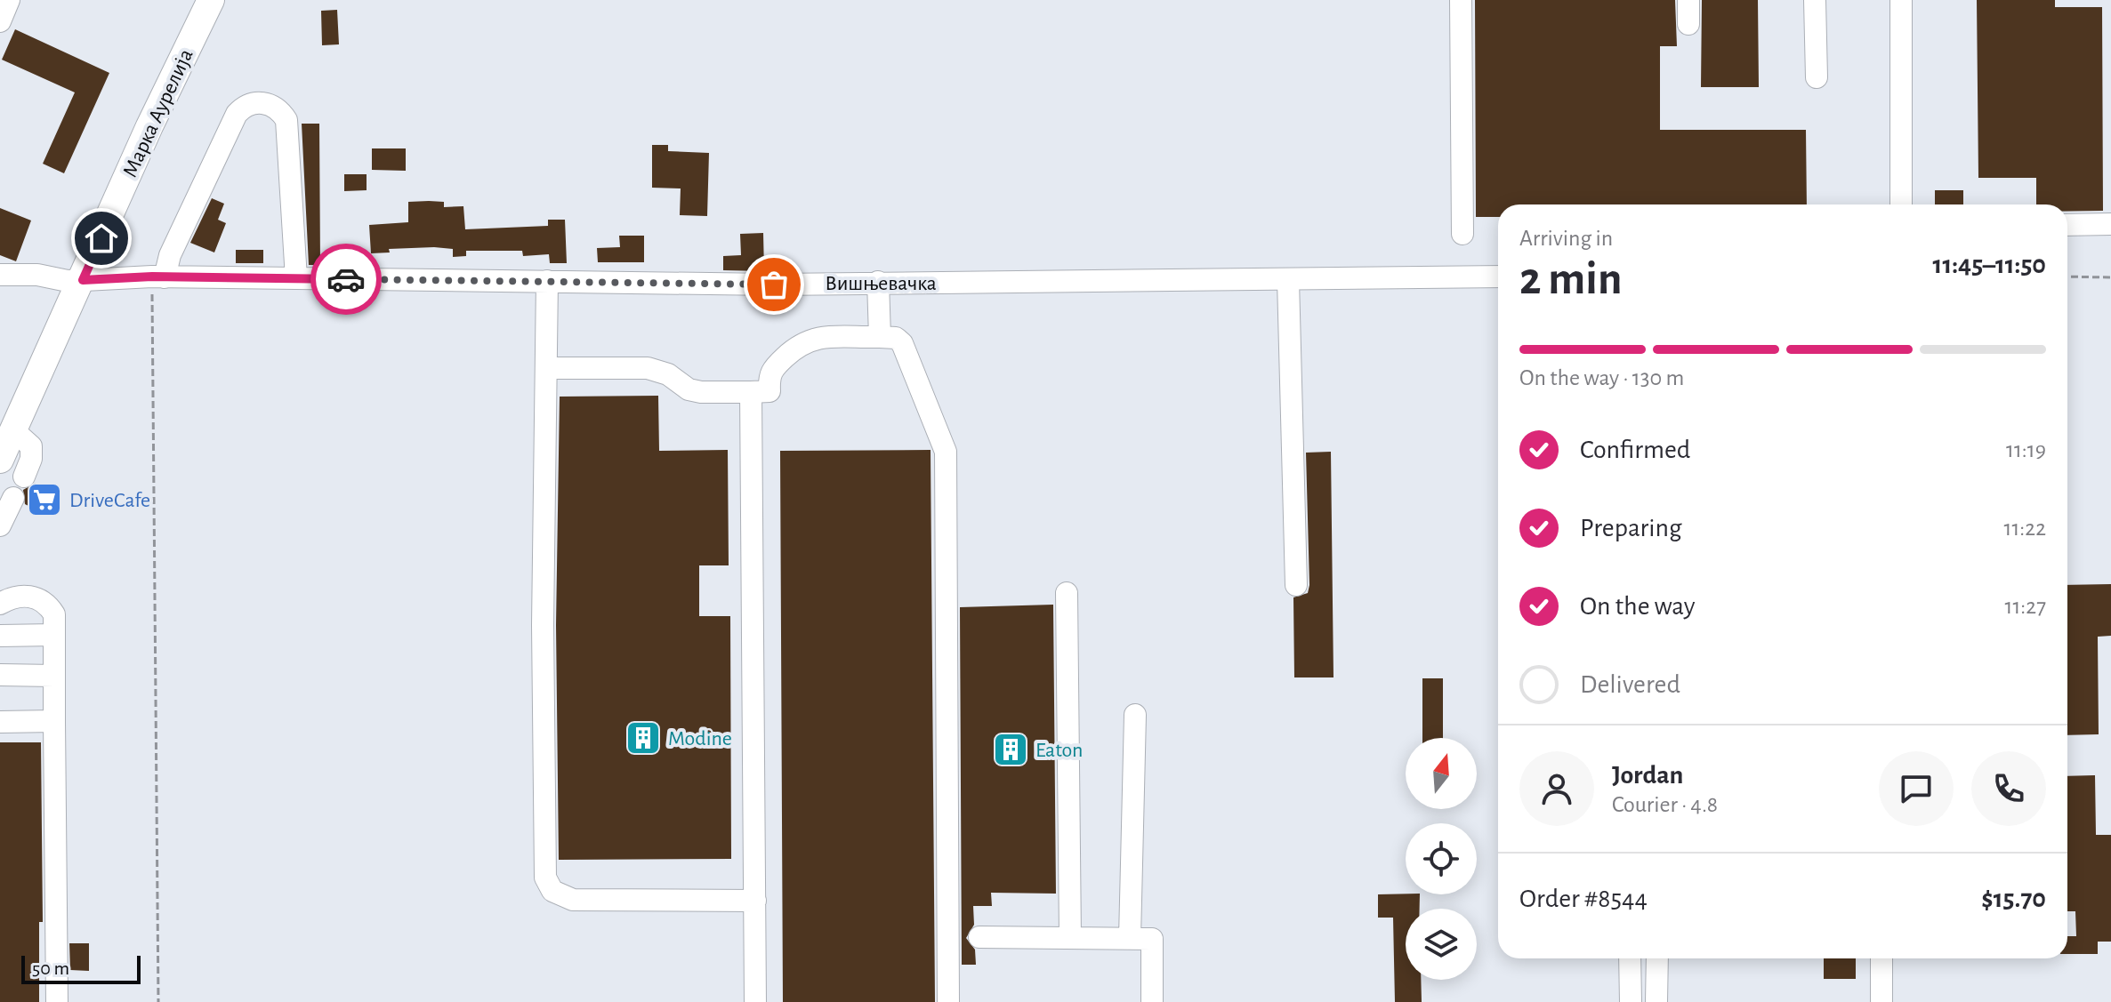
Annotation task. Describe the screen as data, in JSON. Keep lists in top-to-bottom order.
{
  "streets": {
    "main road": ["Марка Аурелија"],
    "street": ["Вишњевачка"]
  },
  "crossings": [
    ["Марка Аурелија", "Вишњевачка"]
  ],
  "places": {
    "supermarket": ["DriveCafe"],
    "building": ["Modine", "Eaton"]
  },
  "scale_bar": "50 m",
  "north": "top",
  "page": {
    "heading": ["2 min", "Arriving in", "11:45–11:50"],
    "panel": [
      "Jordan",
      "Courier · 4.8",
      "Order #8544",
      "$15.70"
    ],
    "bar": "On the way · 130 m",
    "list": [
      ["Confirmed", "11:19"],
      ["Preparing", "11:22"],
      ["On the way", "11:27"],
      "Delivered"
    ],
    "scale": "50 m"
  }
}
